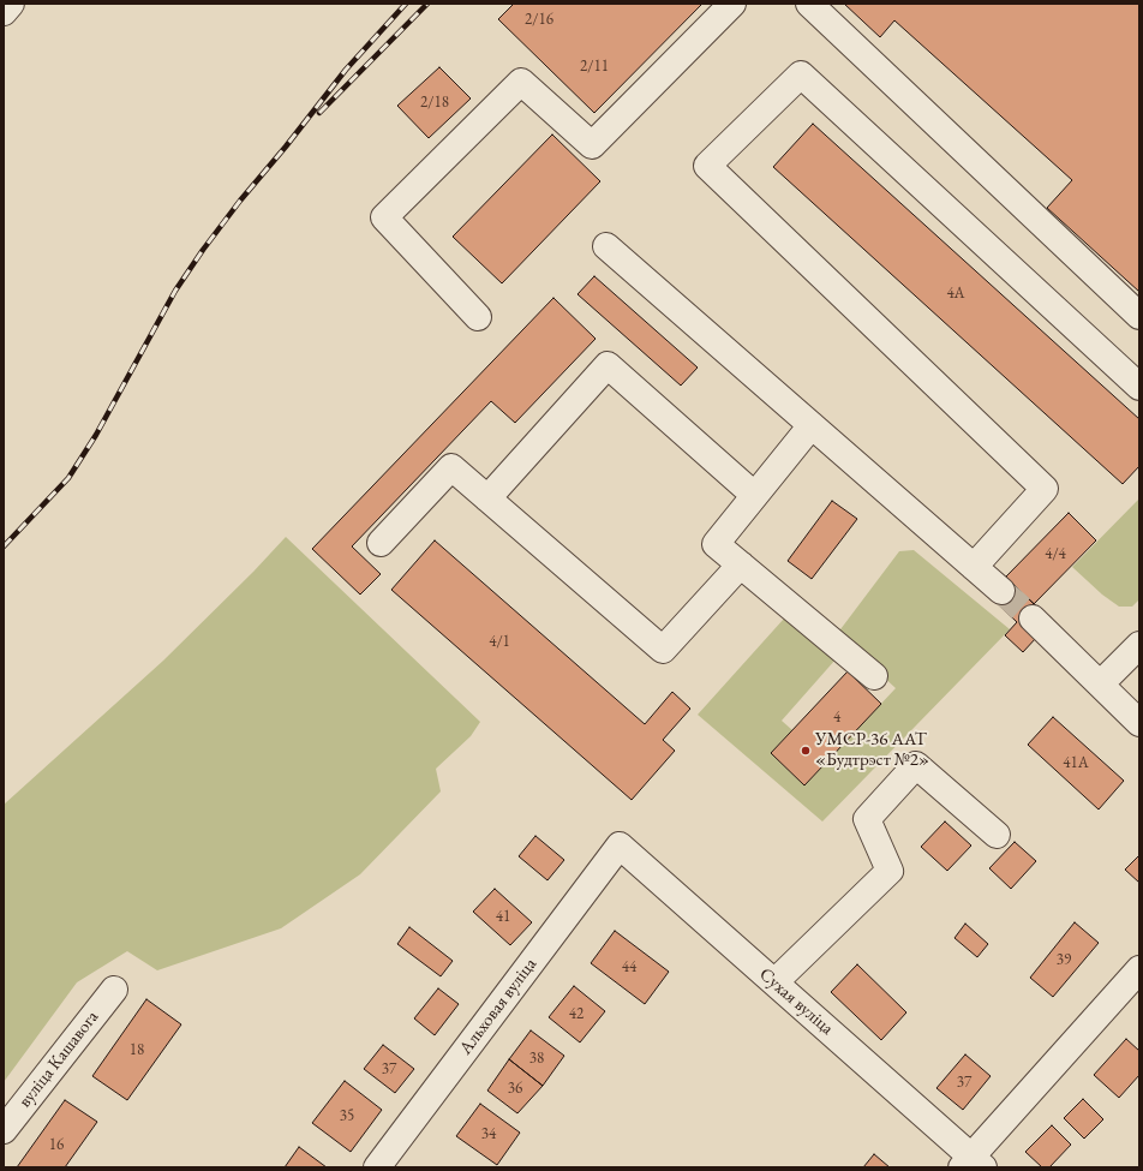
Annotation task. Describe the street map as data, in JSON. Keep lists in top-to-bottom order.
{
  "streets": {
    "street": ["Сухая вуліца", "Альховая вуліца", "вуліца Кашавога"]
  },
  "crossings": [
    ["Сухая вуліца", "Альховая вуліца"]
  ],
  "places": ["УМСР-36 ААТ «Будтрэст №2»"],
  "house_numbers": [
    "2/16",
    "2/11",
    "2/18",
    "4А",
    "4/4",
    "4/1",
    "4",
    "41А",
    "41",
    "39",
    "44",
    "42",
    "18",
    "38",
    "37",
    "37",
    "36",
    "35",
    "34",
    "16"
  ]
}
